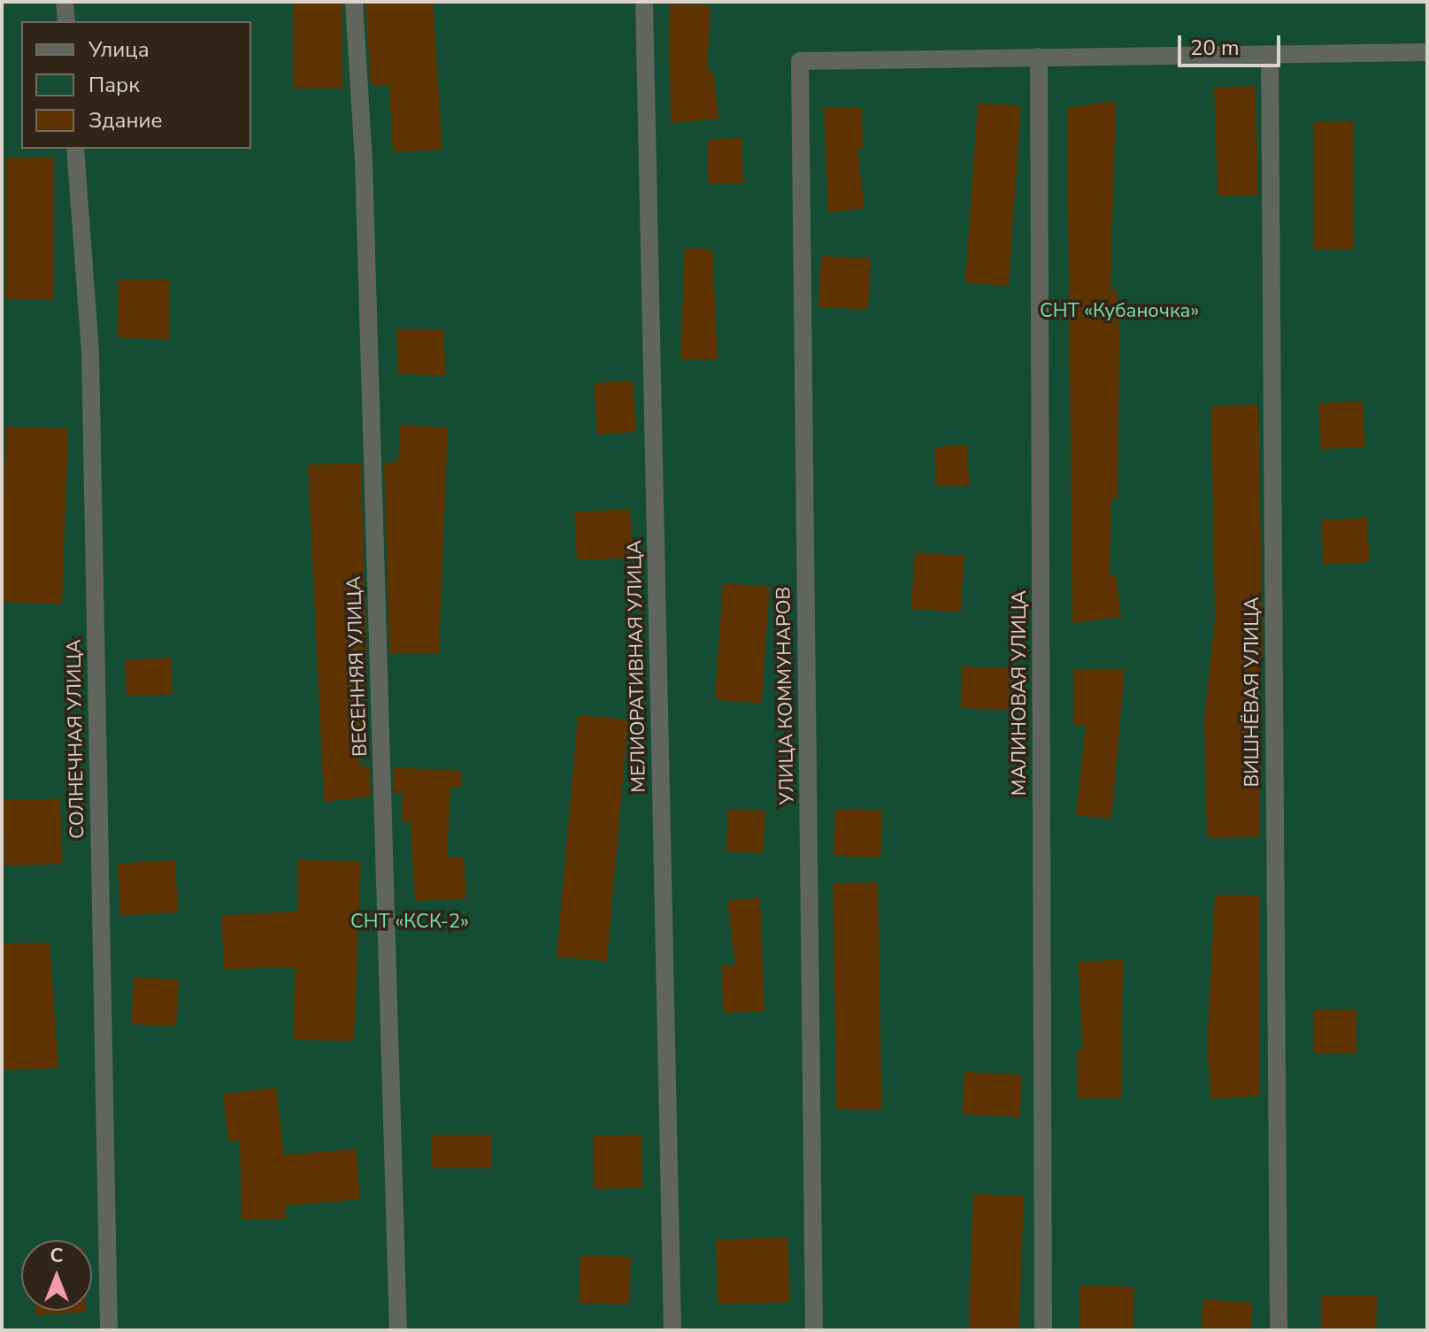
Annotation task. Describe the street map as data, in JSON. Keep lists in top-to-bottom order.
{
  "streets": {
    "street": [
      "ВЕСЕННЯЯ УЛИЦА",
      "МЕЛИОРАТИВНАЯ УЛИЦА",
      "ВИШНЁВАЯ УЛИЦА",
      "МАЛИНОВАЯ УЛИЦА",
      "УЛИЦА КОММУНАРОВ",
      "СОЛНЕЧНАЯ УЛИЦА"
    ]
  },
  "crossings": [
    ["МАЛИНОВАЯ УЛИЦА", "УЛИЦА КОММУНАРОВ"]
  ],
  "parks": ["СНТ «Кубаночка»", "СНТ «КСК-2»"],
  "legend": ["Улица", "Парк", "Здание"],
  "scale_bar": "20 m",
  "north": "top"
}
